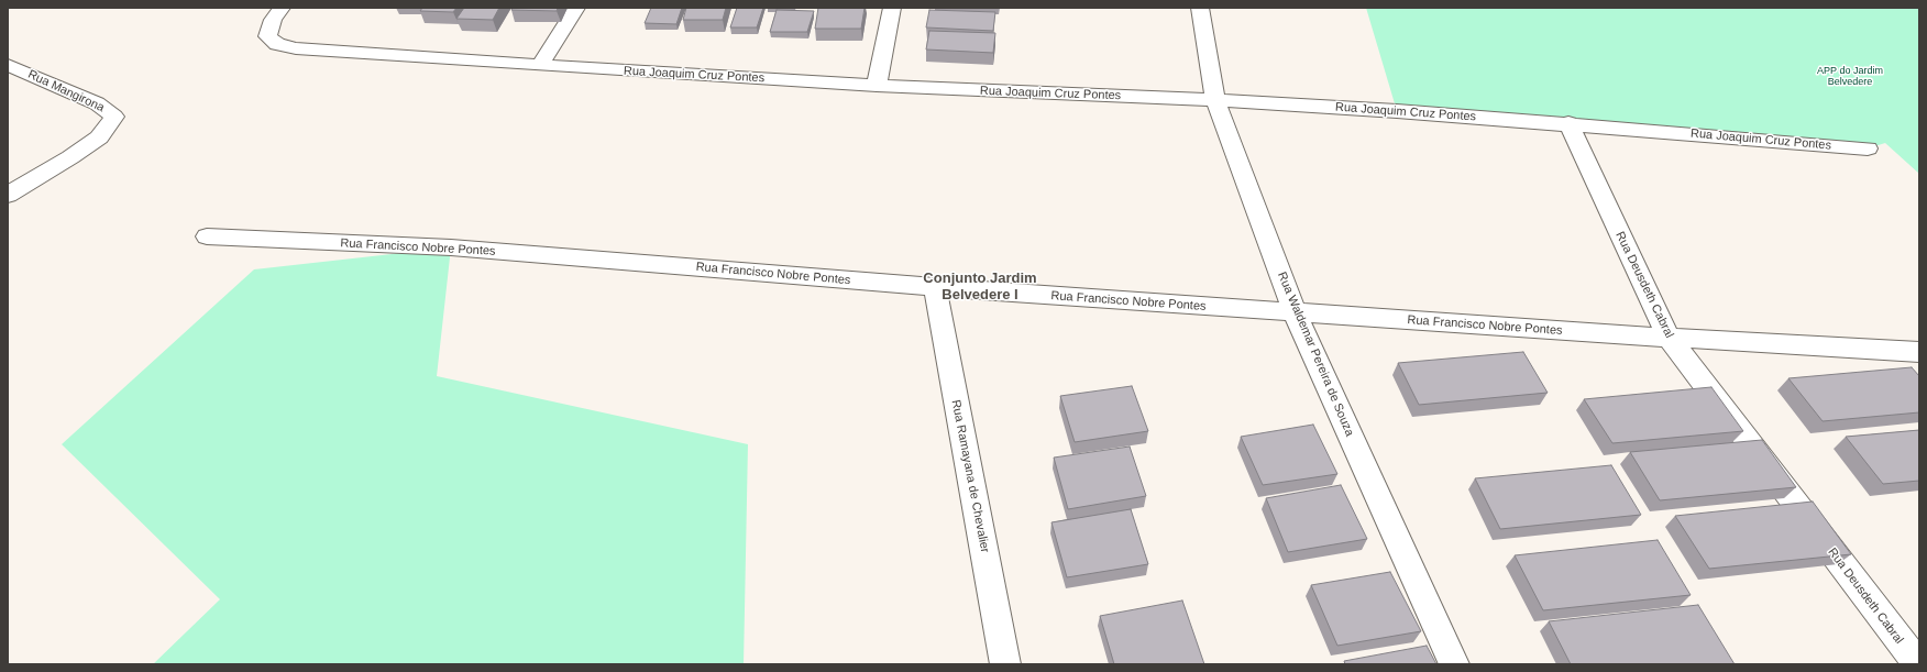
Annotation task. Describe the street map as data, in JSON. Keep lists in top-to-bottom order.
{
  "streets": {
    "street": [
      "Rua Joaquim Cruz Pontes",
      "Rua Mangirona",
      "Rua Francisco Nobre Pontes",
      "Rua Deusdeth Cabral",
      "Rua Waldemar Pereira de Souza",
      "Rua Ramayana de Chevalier"
    ]
  },
  "crossings": [
    ["Rua Joaquim Cruz Pontes", "Rua Deusdeth Cabral"],
    ["Rua Joaquim Cruz Pontes", "Rua Waldemar Pereira de Souza"],
    ["Rua Francisco Nobre Pontes", "Rua Deusdeth Cabral"],
    ["Rua Francisco Nobre Pontes", "Rua Waldemar Pereira de Souza"],
    ["Rua Francisco Nobre Pontes", "Rua Ramayana de Chevalier"]
  ],
  "districts": ["Conjunto Jardim Belvedere I"],
  "parks": ["APP do Jardim Belvedere"]
}
